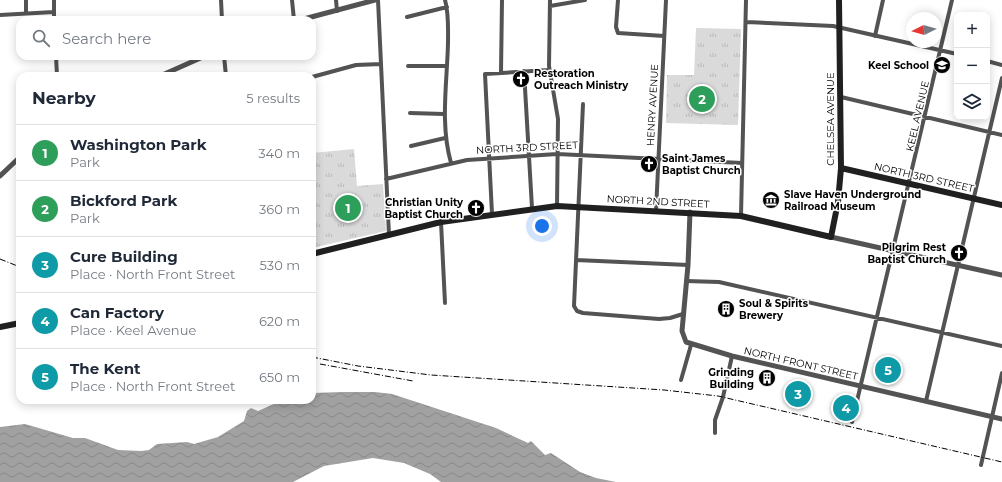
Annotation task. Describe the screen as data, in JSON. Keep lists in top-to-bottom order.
{
  "streets": {
    "main road": ["CHELSEA AVENUE", "NORTH 3RD STREET", "NORTH 2ND STREET"],
    "street": ["HENRY AVENUE", "KEEL AVENUE", "NORTH FRONT STREET"]
  },
  "crossings": [
    ["HENRY AVENUE", "NORTH 3RD STREET"],
    ["HENRY AVENUE", "NORTH 2ND STREET"],
    ["KEEL AVENUE", "NORTH 3RD STREET"],
    ["KEEL AVENUE", "NORTH 2ND STREET"],
    ["KEEL AVENUE", "NORTH FRONT STREET"],
    ["CHELSEA AVENUE", "NORTH 3RD STREET"],
    ["CHELSEA AVENUE", "NORTH 2ND STREET"]
  ],
  "places": {
    "school or university": ["Keel School"],
    "church": [
      "Restoration Outreach Ministry",
      "Saint James Baptist Church",
      "Christian Unity Baptist Church",
      "Pilgrim Rest Baptist Church"
    ],
    "museum": ["Slave Haven Underground Railroad Museum"],
    "building": ["Soul & Spirits Brewery", "Grinding Building"]
  },
  "north": "left",
  "page": {
    "map_buttons": ["+", "−"],
    "search": "Search here",
    "heading": ["Nearby", "5 results"],
    "pins": [
      "2",
      "1",
      "5",
      "3",
      "4"
    ],
    "list": [
      {
        "mark": "1",
        "name": "Washington Park",
        "note": "Park",
        "value": "340 m"
      },
      {
        "mark": "2",
        "name": "Bickford Park",
        "note": "Park",
        "value": "360 m"
      },
      {
        "mark": "3",
        "name": "Cure Building",
        "note": "Place · North Front Street",
        "value": "530 m"
      },
      {
        "mark": "4",
        "name": "Can Factory",
        "note": "Place · Keel Avenue",
        "value": "620 m"
      },
      {
        "mark": "5",
        "name": "The Kent",
        "note": "Place · North Front Street",
        "value": "650 m"
      }
    ]
  }
}
